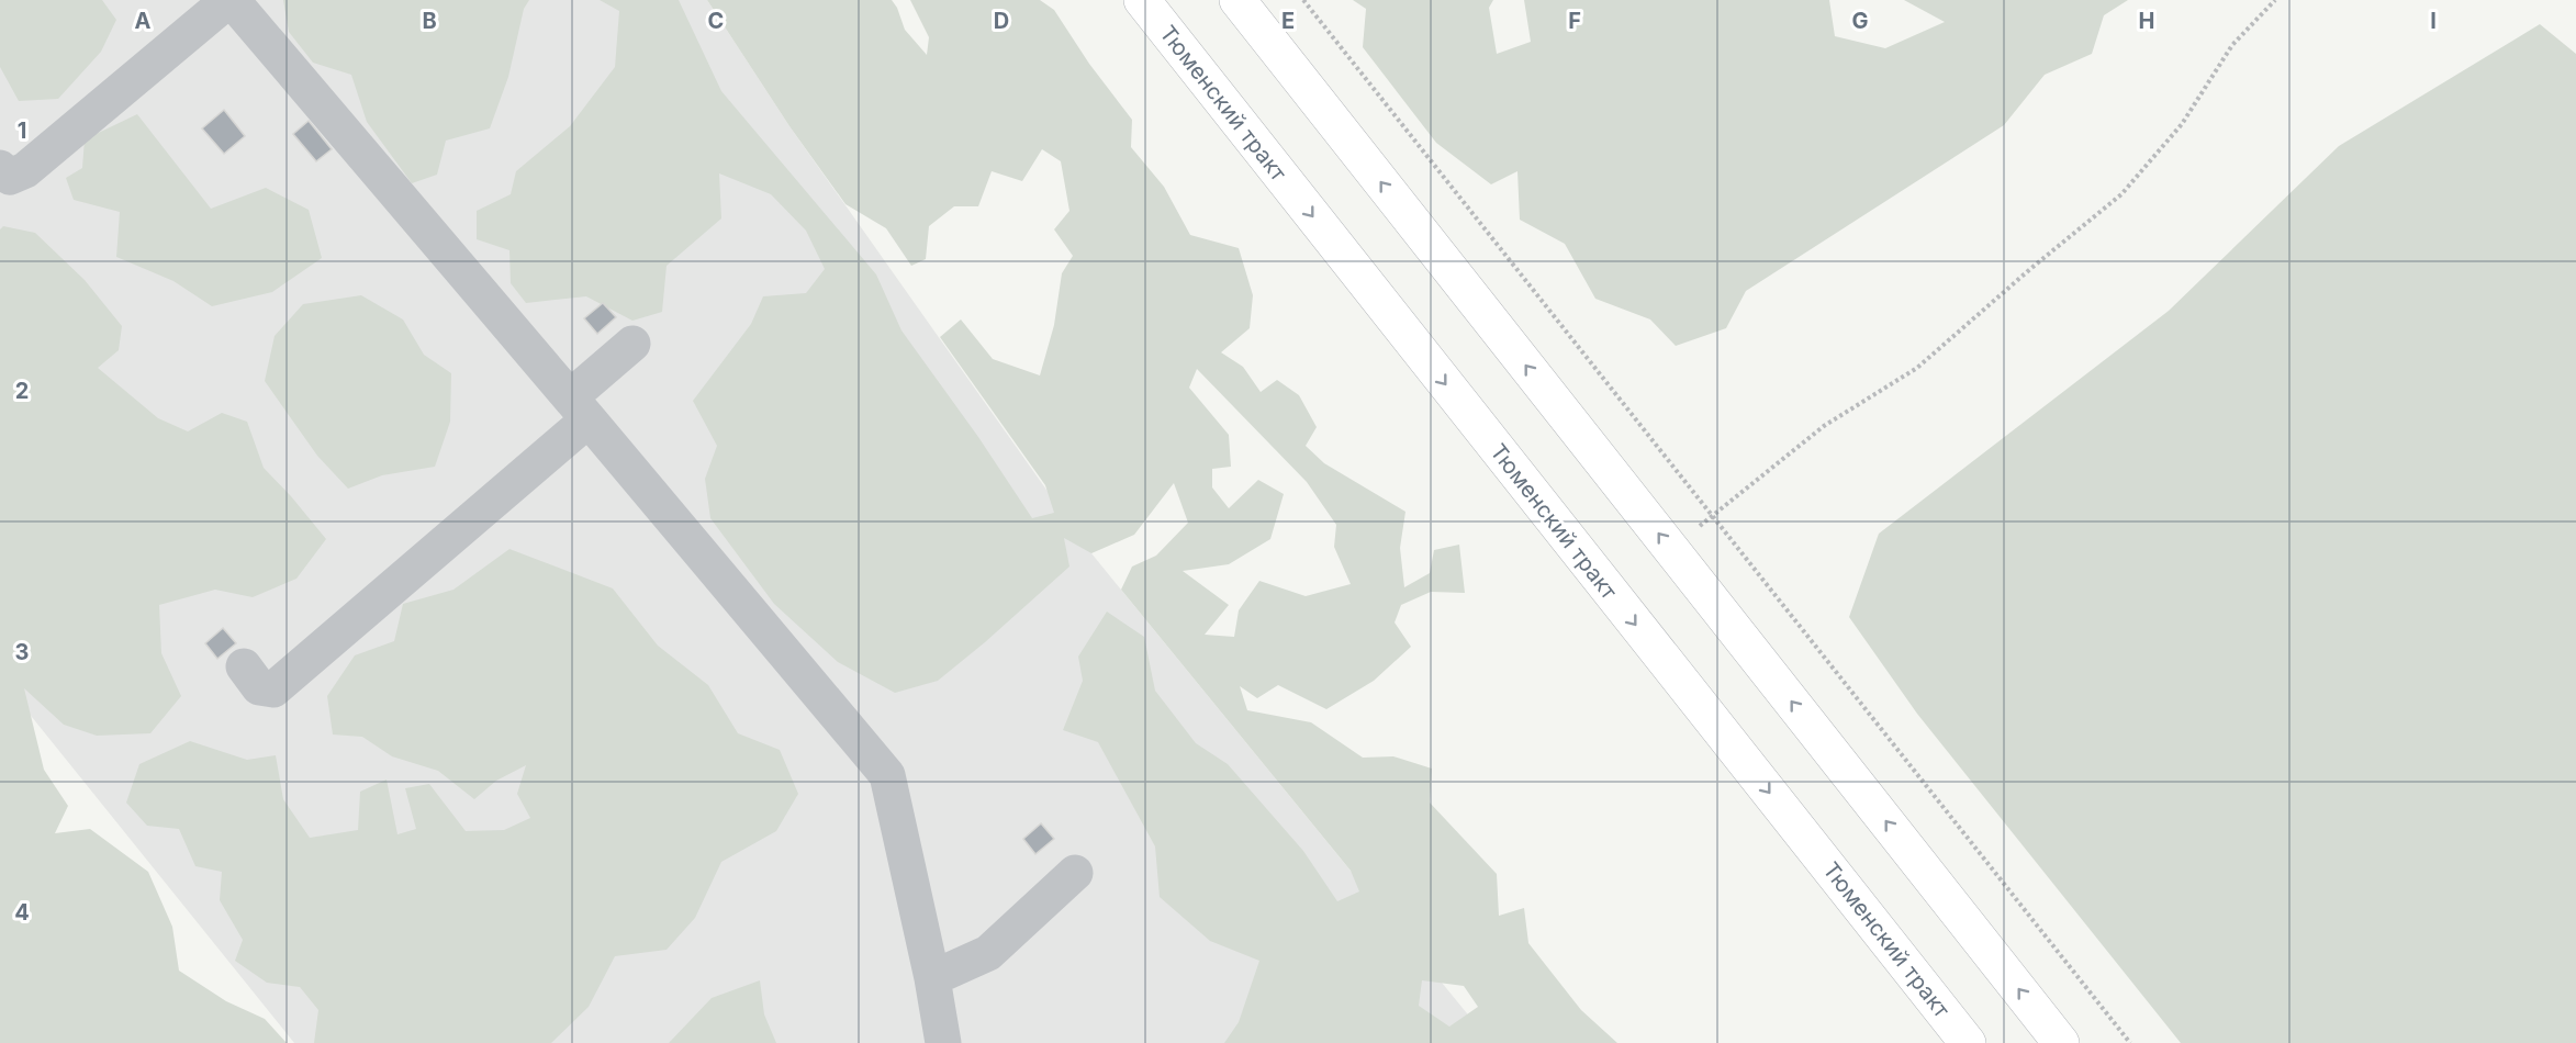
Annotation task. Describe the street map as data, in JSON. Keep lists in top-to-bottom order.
{
  "streets": {
    "main road": ["Тюменский тракт"]
  },
  "grid": {
    "columns": [
      "A",
      "B",
      "C",
      "D",
      "E",
      "F",
      "G",
      "H",
      "I"
    ],
    "rows": [
      "1",
      "2",
      "3",
      "4"
    ]
  }
}
